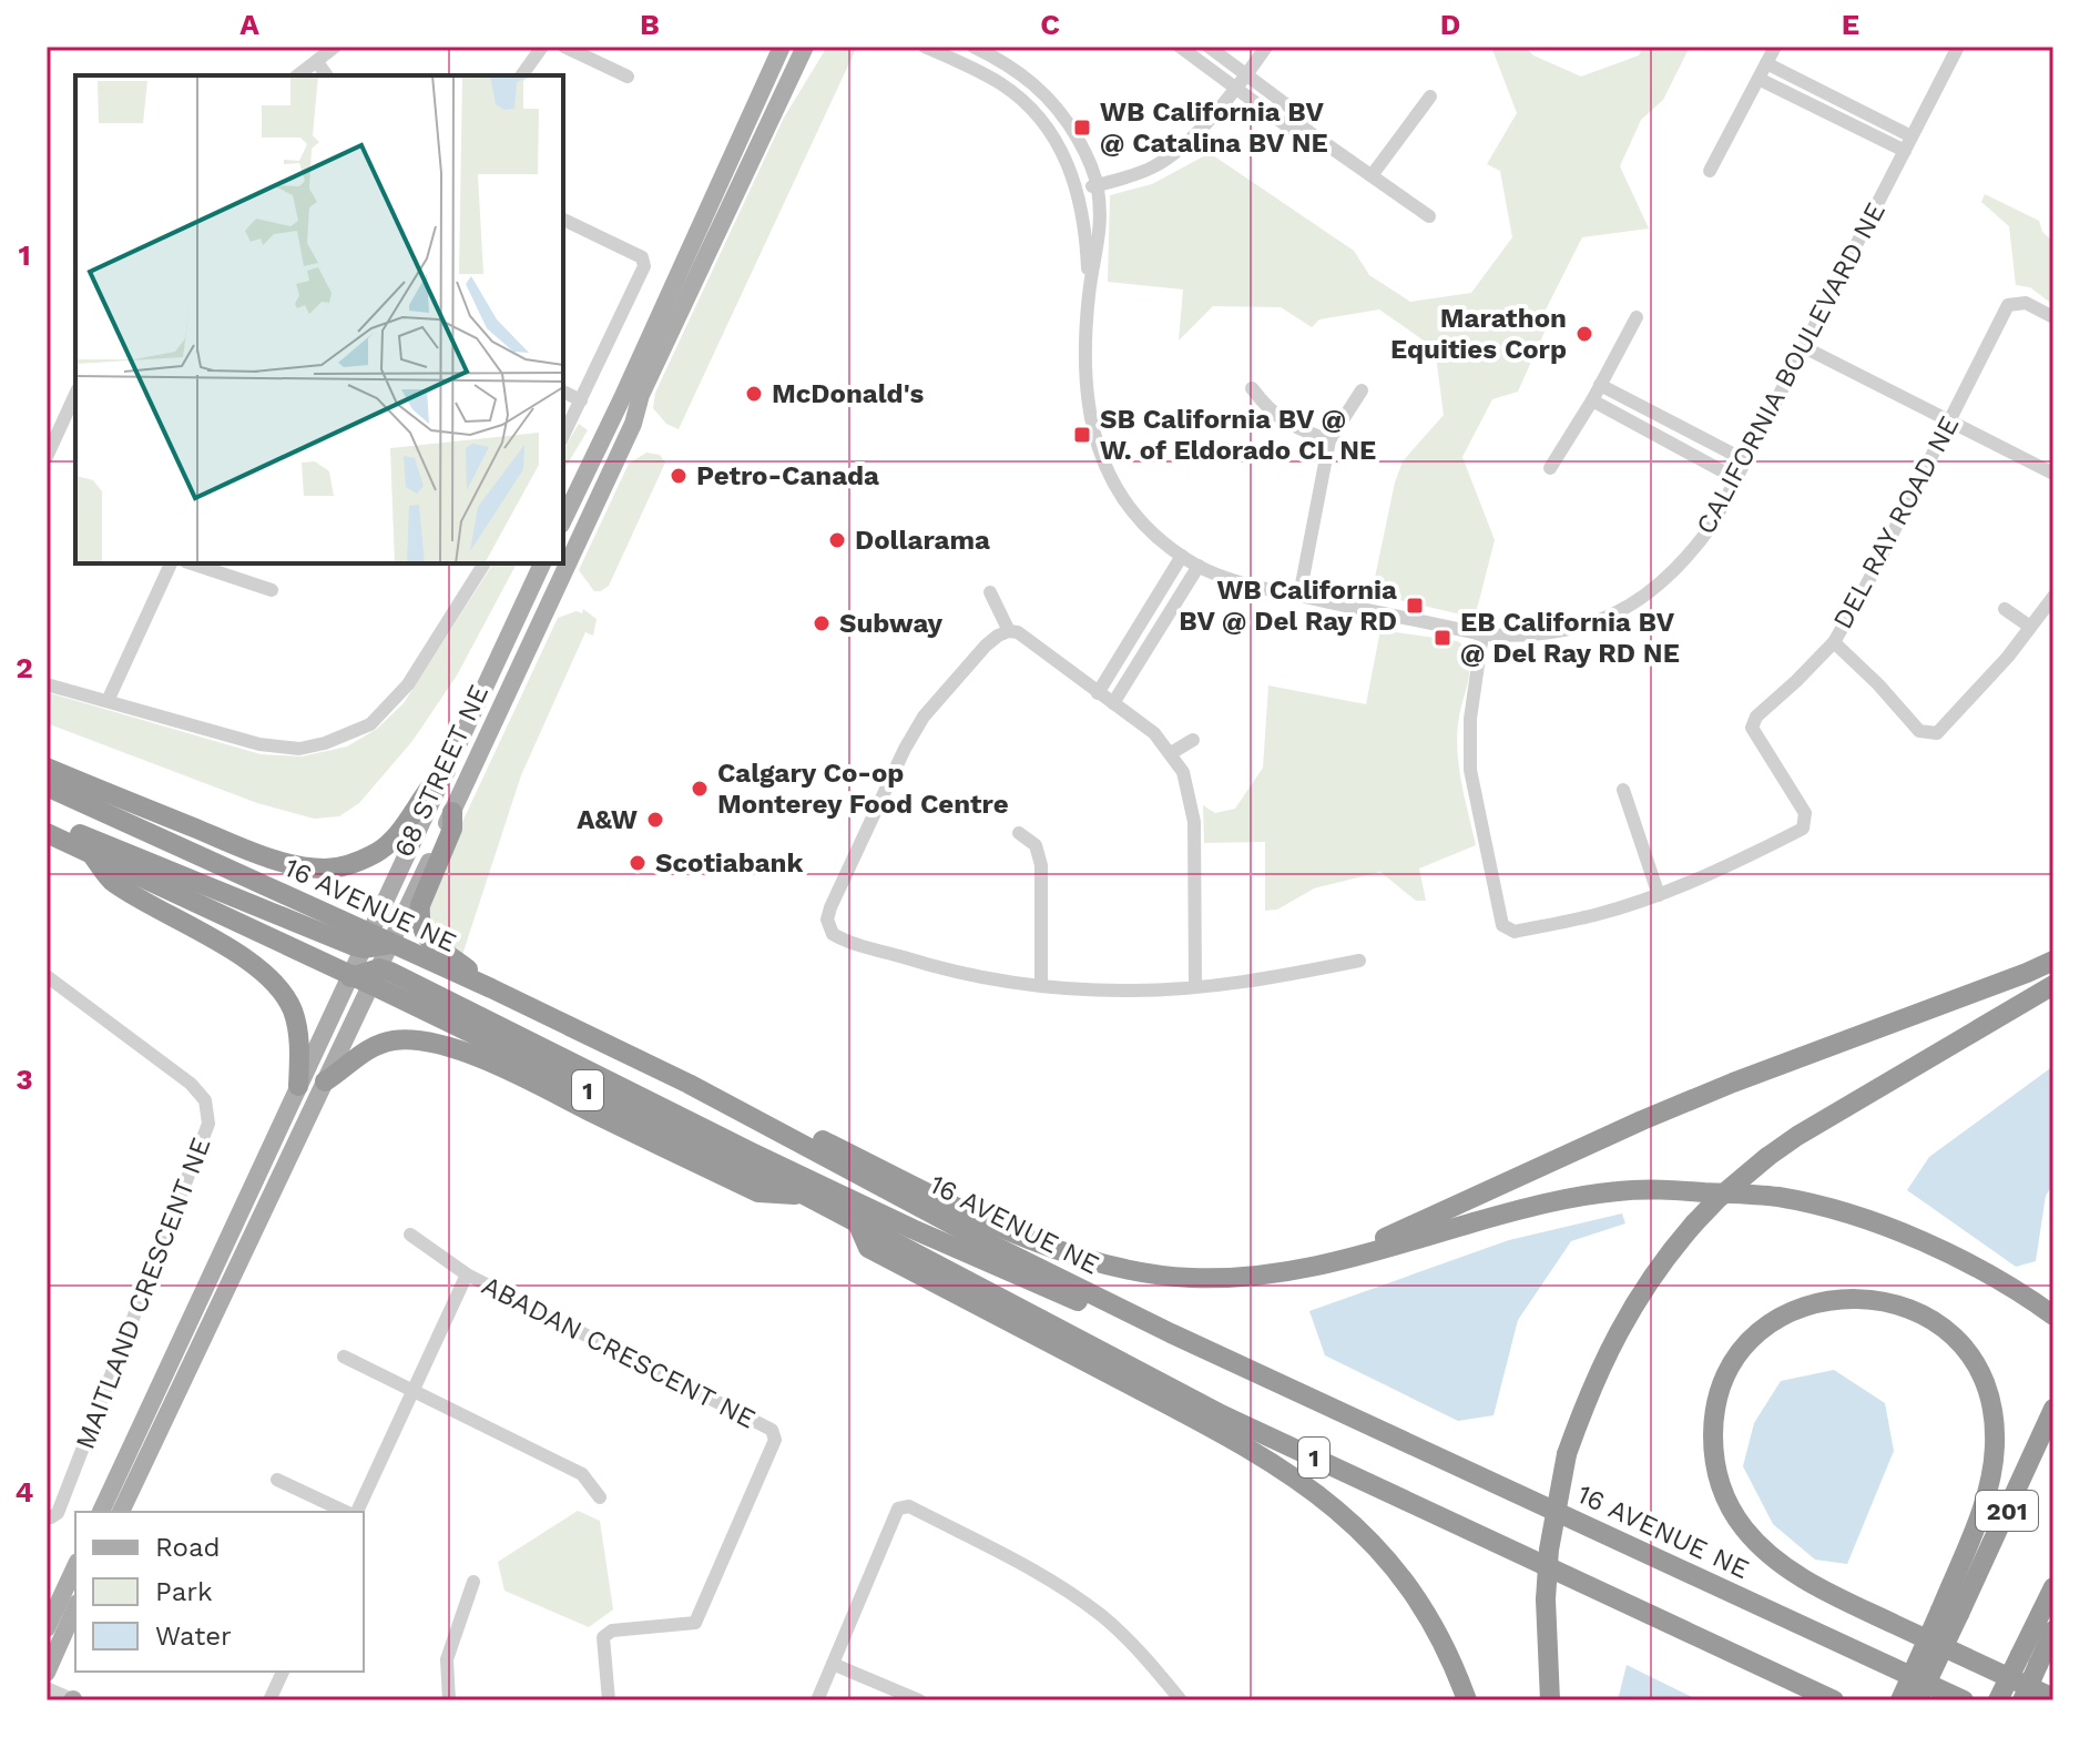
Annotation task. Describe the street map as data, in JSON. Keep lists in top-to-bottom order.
{
  "streets": {
    "highway": ["16 AVENUE NE", "1", "201"],
    "main road": ["68 STREET NE"],
    "street": [
      "CALIFORNIA BOULEVARD NE",
      "DEL RAY ROAD NE",
      "MAITLAND CRESCENT NE",
      "ABADAN CRESCENT NE"
    ]
  },
  "crossings": [
    ["CALIFORNIA BOULEVARD NE", "DEL RAY ROAD NE"],
    ["68 STREET NE", "16 AVENUE NE"],
    ["68 STREET NE", "1"]
  ],
  "places": {
    "transit": [
      "WB California BV @ Catalina BV NE",
      "SB California BV @ W. of Eldorado CL NE",
      "WB California BV @ Del Ray RD",
      "EB California BV @ Del Ray RD NE"
    ],
    "other": [
      "Marathon Equities Corp",
      "McDonald's",
      "Petro-Canada",
      "Dollarama",
      "Subway",
      "Calgary Co-op Monterey Food Centre",
      "A&W",
      "Scotiabank"
    ]
  },
  "legend": ["Road", "Park", "Water"],
  "grid": {
    "columns": [
      "A",
      "B",
      "C",
      "D",
      "E"
    ],
    "rows": [
      "1",
      "2",
      "3",
      "4"
    ]
  }
}
